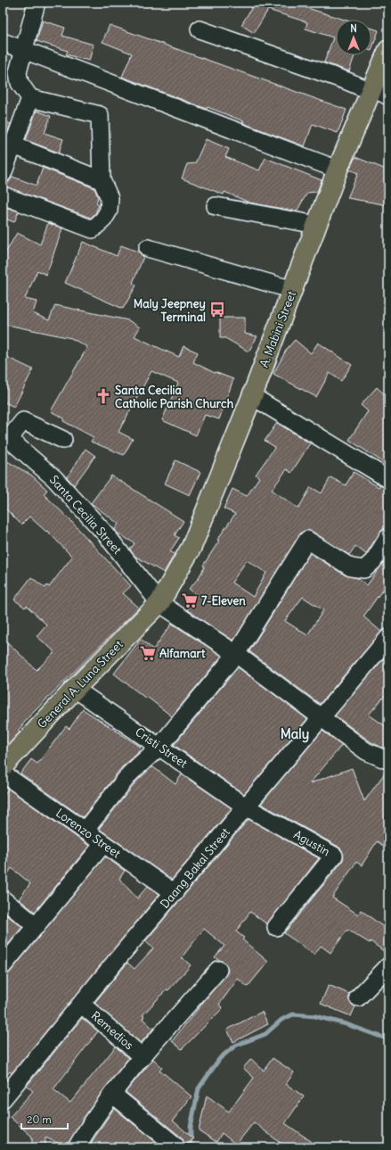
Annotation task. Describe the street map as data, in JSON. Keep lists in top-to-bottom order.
{
  "streets": {
    "main road": ["A. Mabini Street", "General A. Luna Street"],
    "street": [
      "Santa Cecilia Street",
      "Cristi Street",
      "Lorenzo Street",
      "Agustin",
      "Daang Bakal Street",
      "Remedios"
    ]
  },
  "crossings": [
    ["A. Mabini Street", "Santa Cecilia Street"],
    ["A. Mabini Street", "General A. Luna Street"],
    ["Santa Cecilia Street", "General A. Luna Street"],
    ["Santa Cecilia Street", "Daang Bakal Street"],
    ["General A. Luna Street", "Cristi Street"],
    ["Cristi Street", "Agustin"],
    ["Cristi Street", "Daang Bakal Street"],
    ["Lorenzo Street", "Daang Bakal Street"],
    ["Agustin", "Daang Bakal Street"],
    ["Daang Bakal Street", "Remedios"]
  ],
  "districts": ["Maly"],
  "places": {
    "bus stop": ["Maly Jeepney Terminal"],
    "church": ["Santa Cecilia Catholic Parish Church"],
    "supermarket": ["7-Eleven", "Alfamart"]
  },
  "scale_bar": "20 m",
  "north": "top"
}
